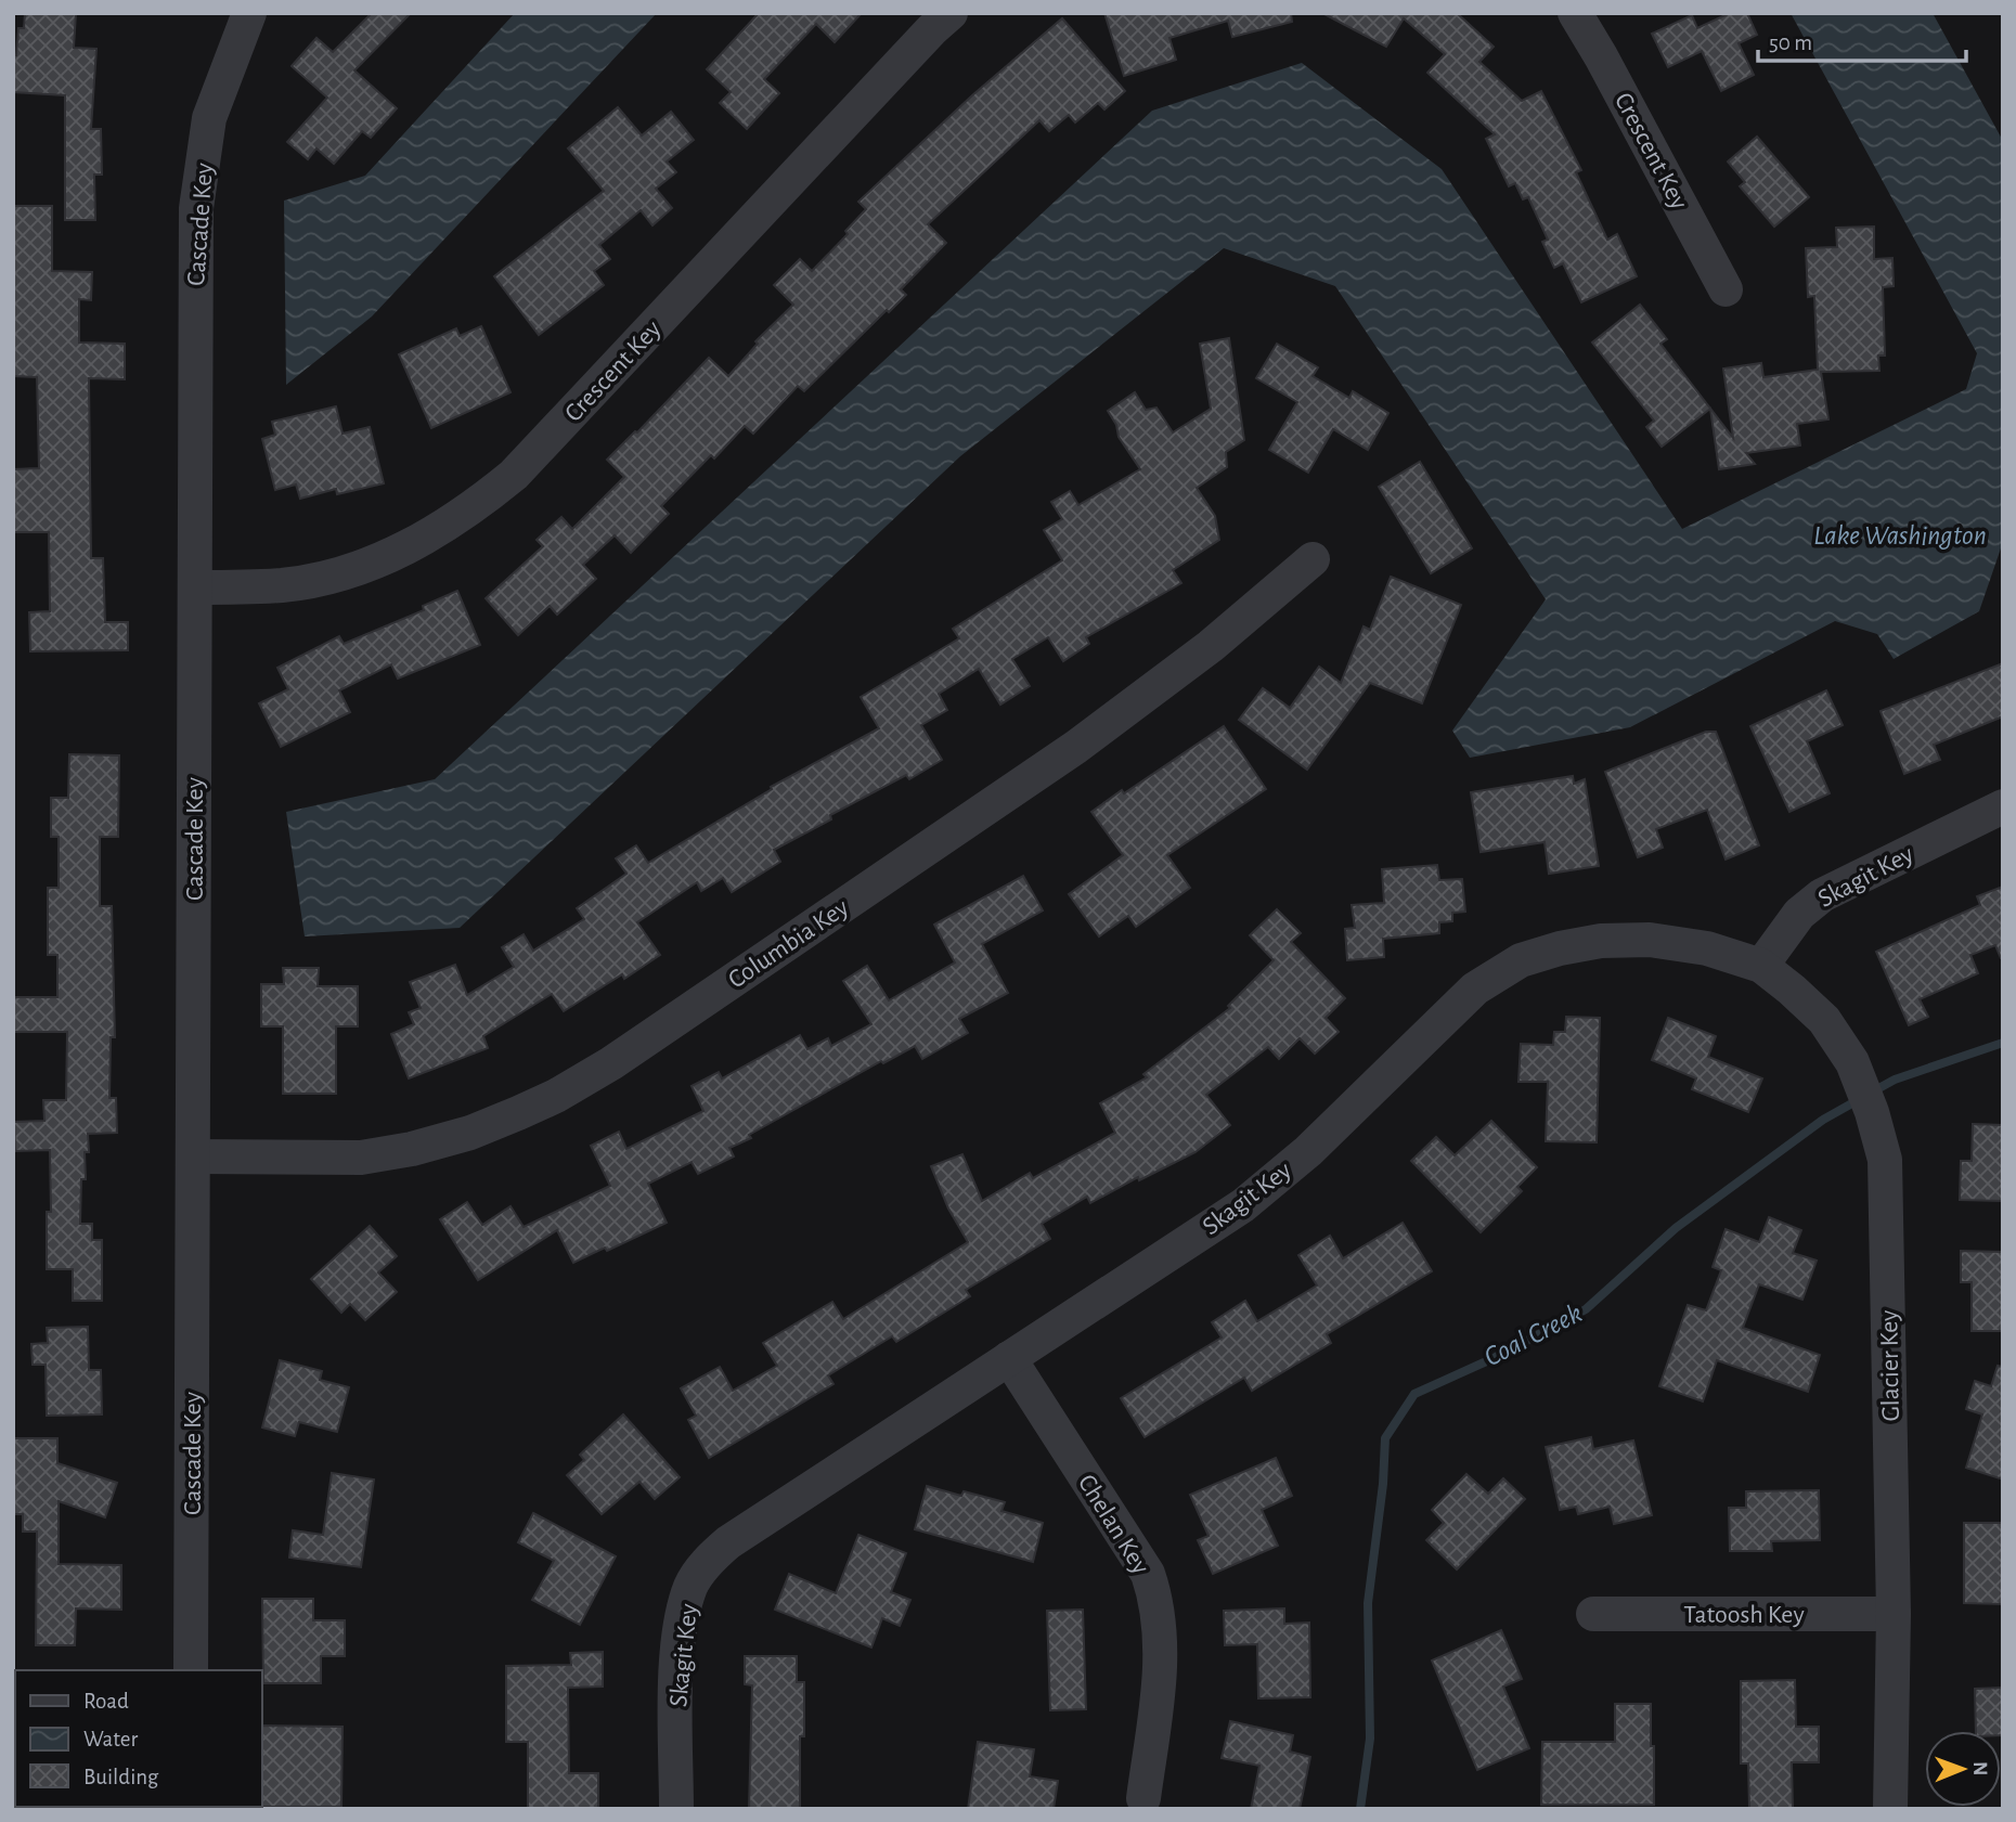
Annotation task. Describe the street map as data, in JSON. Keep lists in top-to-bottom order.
{
  "streets": {
    "street": [
      "Crescent Key",
      "Cascade Key",
      "Skagit Key",
      "Columbia Key",
      "Glacier Key",
      "Chelan Key",
      "Tatoosh Key"
    ]
  },
  "crossings": [
    ["Crescent Key", "Cascade Key"],
    ["Cascade Key", "Columbia Key"],
    ["Skagit Key", "Glacier Key"],
    ["Skagit Key", "Chelan Key"],
    ["Glacier Key", "Tatoosh Key"]
  ],
  "water": ["Lake Washington", "Coal Creek"],
  "legend": ["Road", "Water", "Building"],
  "scale_bar": "50 m",
  "north": "right"
}
